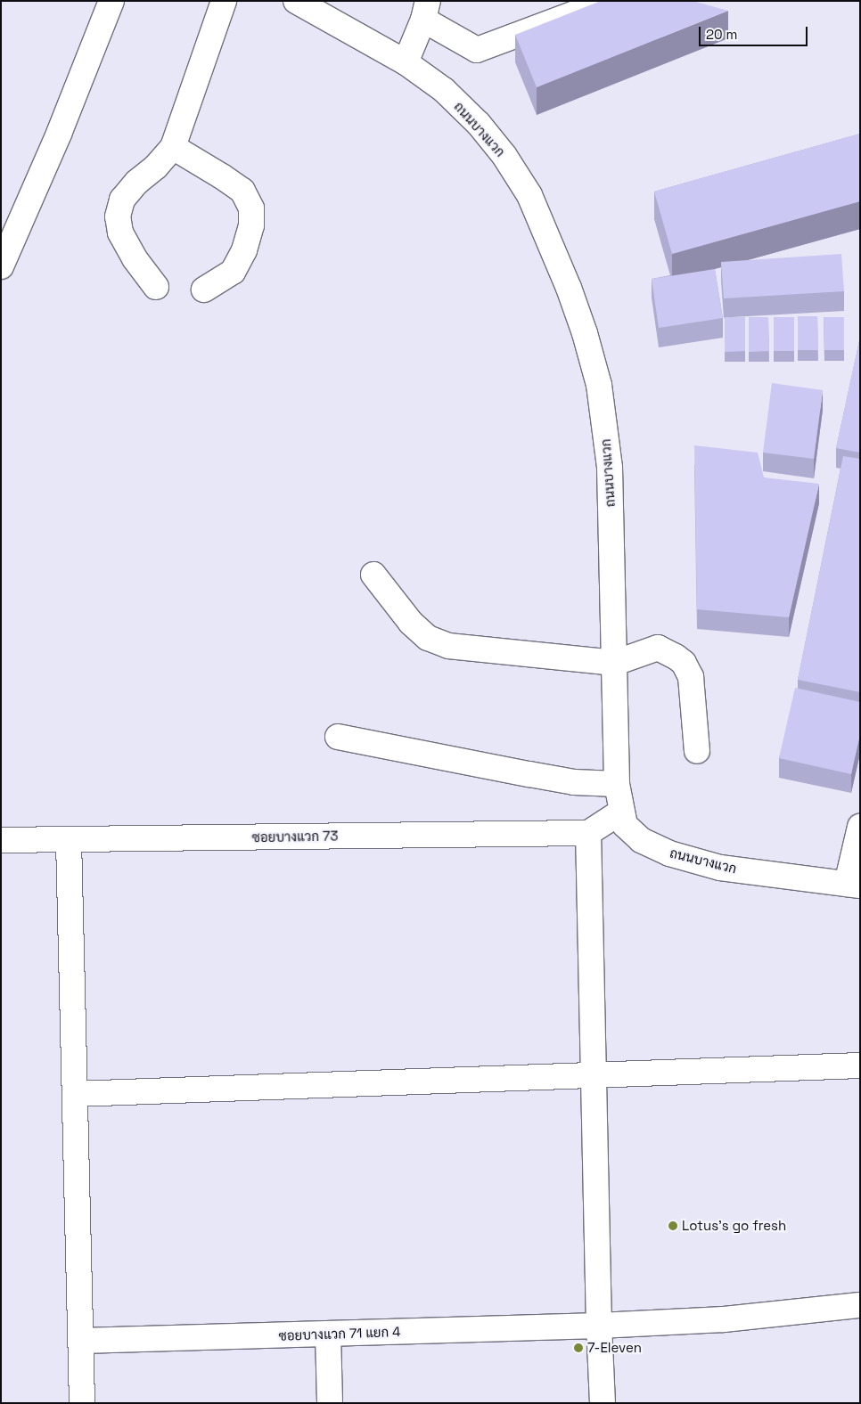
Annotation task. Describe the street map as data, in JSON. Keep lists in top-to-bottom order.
{
  "streets": {
    "street": ["ถนนบางแวก", "ซอยบางแวก 73", "ซอยบางแวก 71 แยก 4"]
  },
  "places": ["Lotus's go fresh", "7-Eleven"],
  "scale_bar": "20 m"
}
